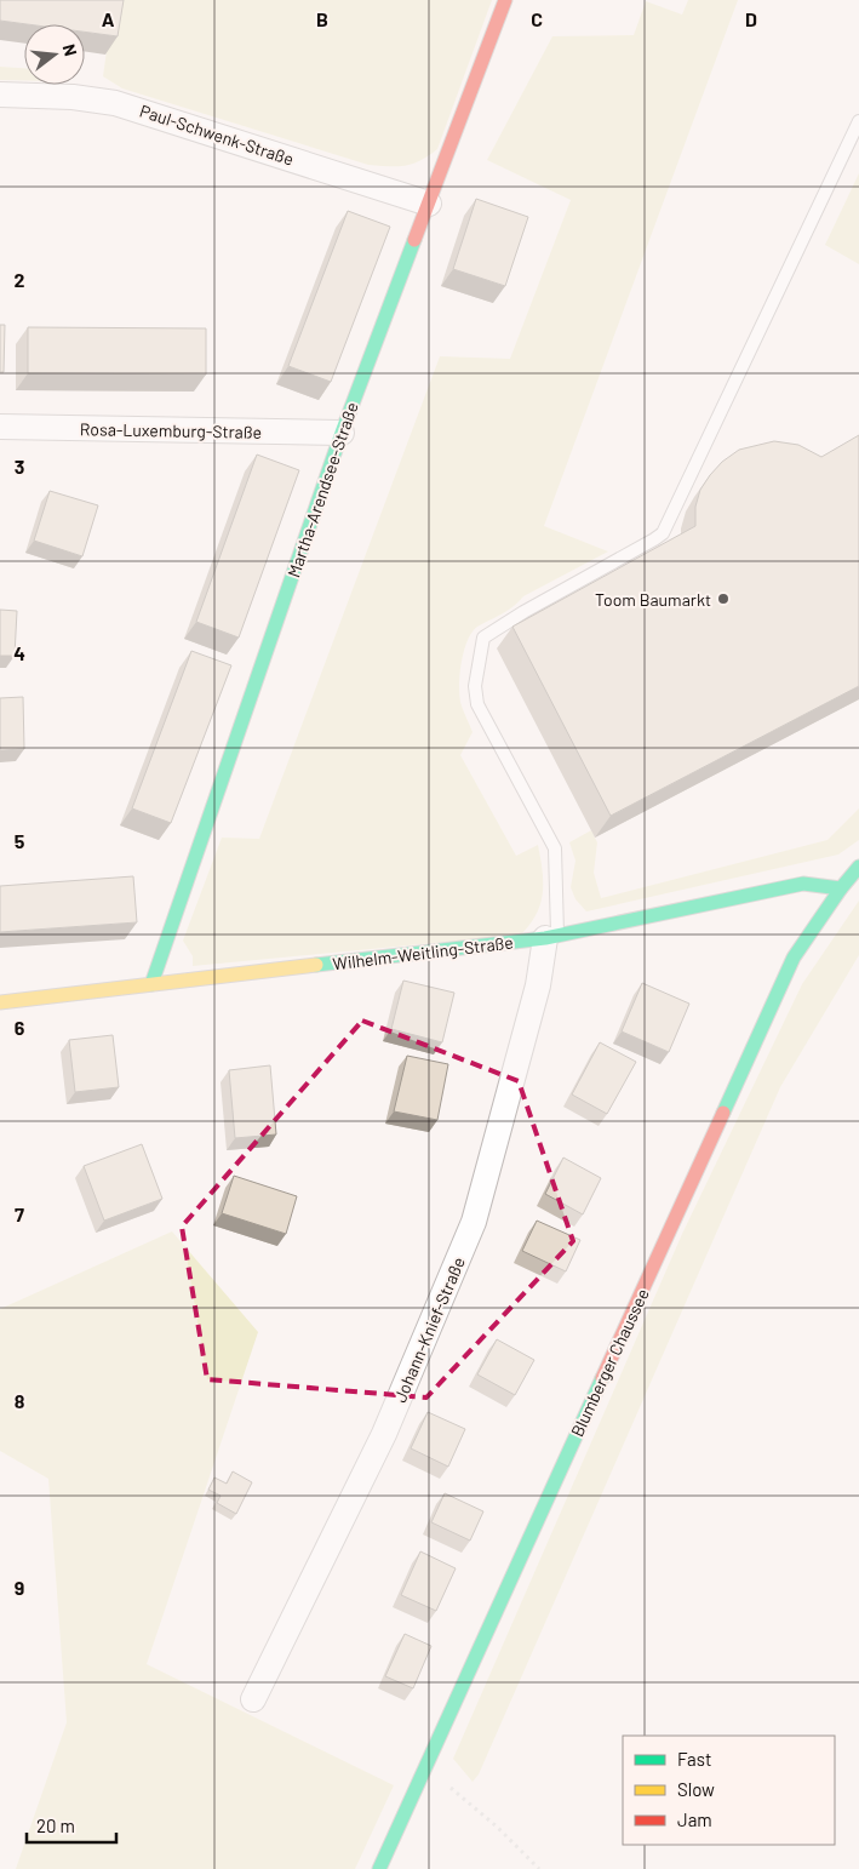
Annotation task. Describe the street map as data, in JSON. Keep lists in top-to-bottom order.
{
  "streets": {
    "street": [
      "Paul-Schwenk-Straße",
      "Rosa-Luxemburg-Straße",
      "Martha-Arendsee-Straße",
      "Wilhelm-Weitling-Straße",
      "Johann-Knief-Straße",
      "Blumberger Chaussee"
    ]
  },
  "crossings": [
    ["Paul-Schwenk-Straße", "Martha-Arendsee-Straße"],
    ["Rosa-Luxemburg-Straße", "Martha-Arendsee-Straße"],
    ["Martha-Arendsee-Straße", "Wilhelm-Weitling-Straße"],
    ["Wilhelm-Weitling-Straße", "Johann-Knief-Straße"],
    ["Wilhelm-Weitling-Straße", "Blumberger Chaussee"]
  ],
  "places": ["Toom Baumarkt"],
  "legend": ["Fast", "Slow", "Jam"],
  "scale_bar": "20 m",
  "north": "right",
  "grid": {
    "columns": [
      "A",
      "B",
      "C",
      "D"
    ],
    "rows": [
      "2",
      "3",
      "4",
      "5",
      "6",
      "7",
      "8",
      "9"
    ]
  }
}
